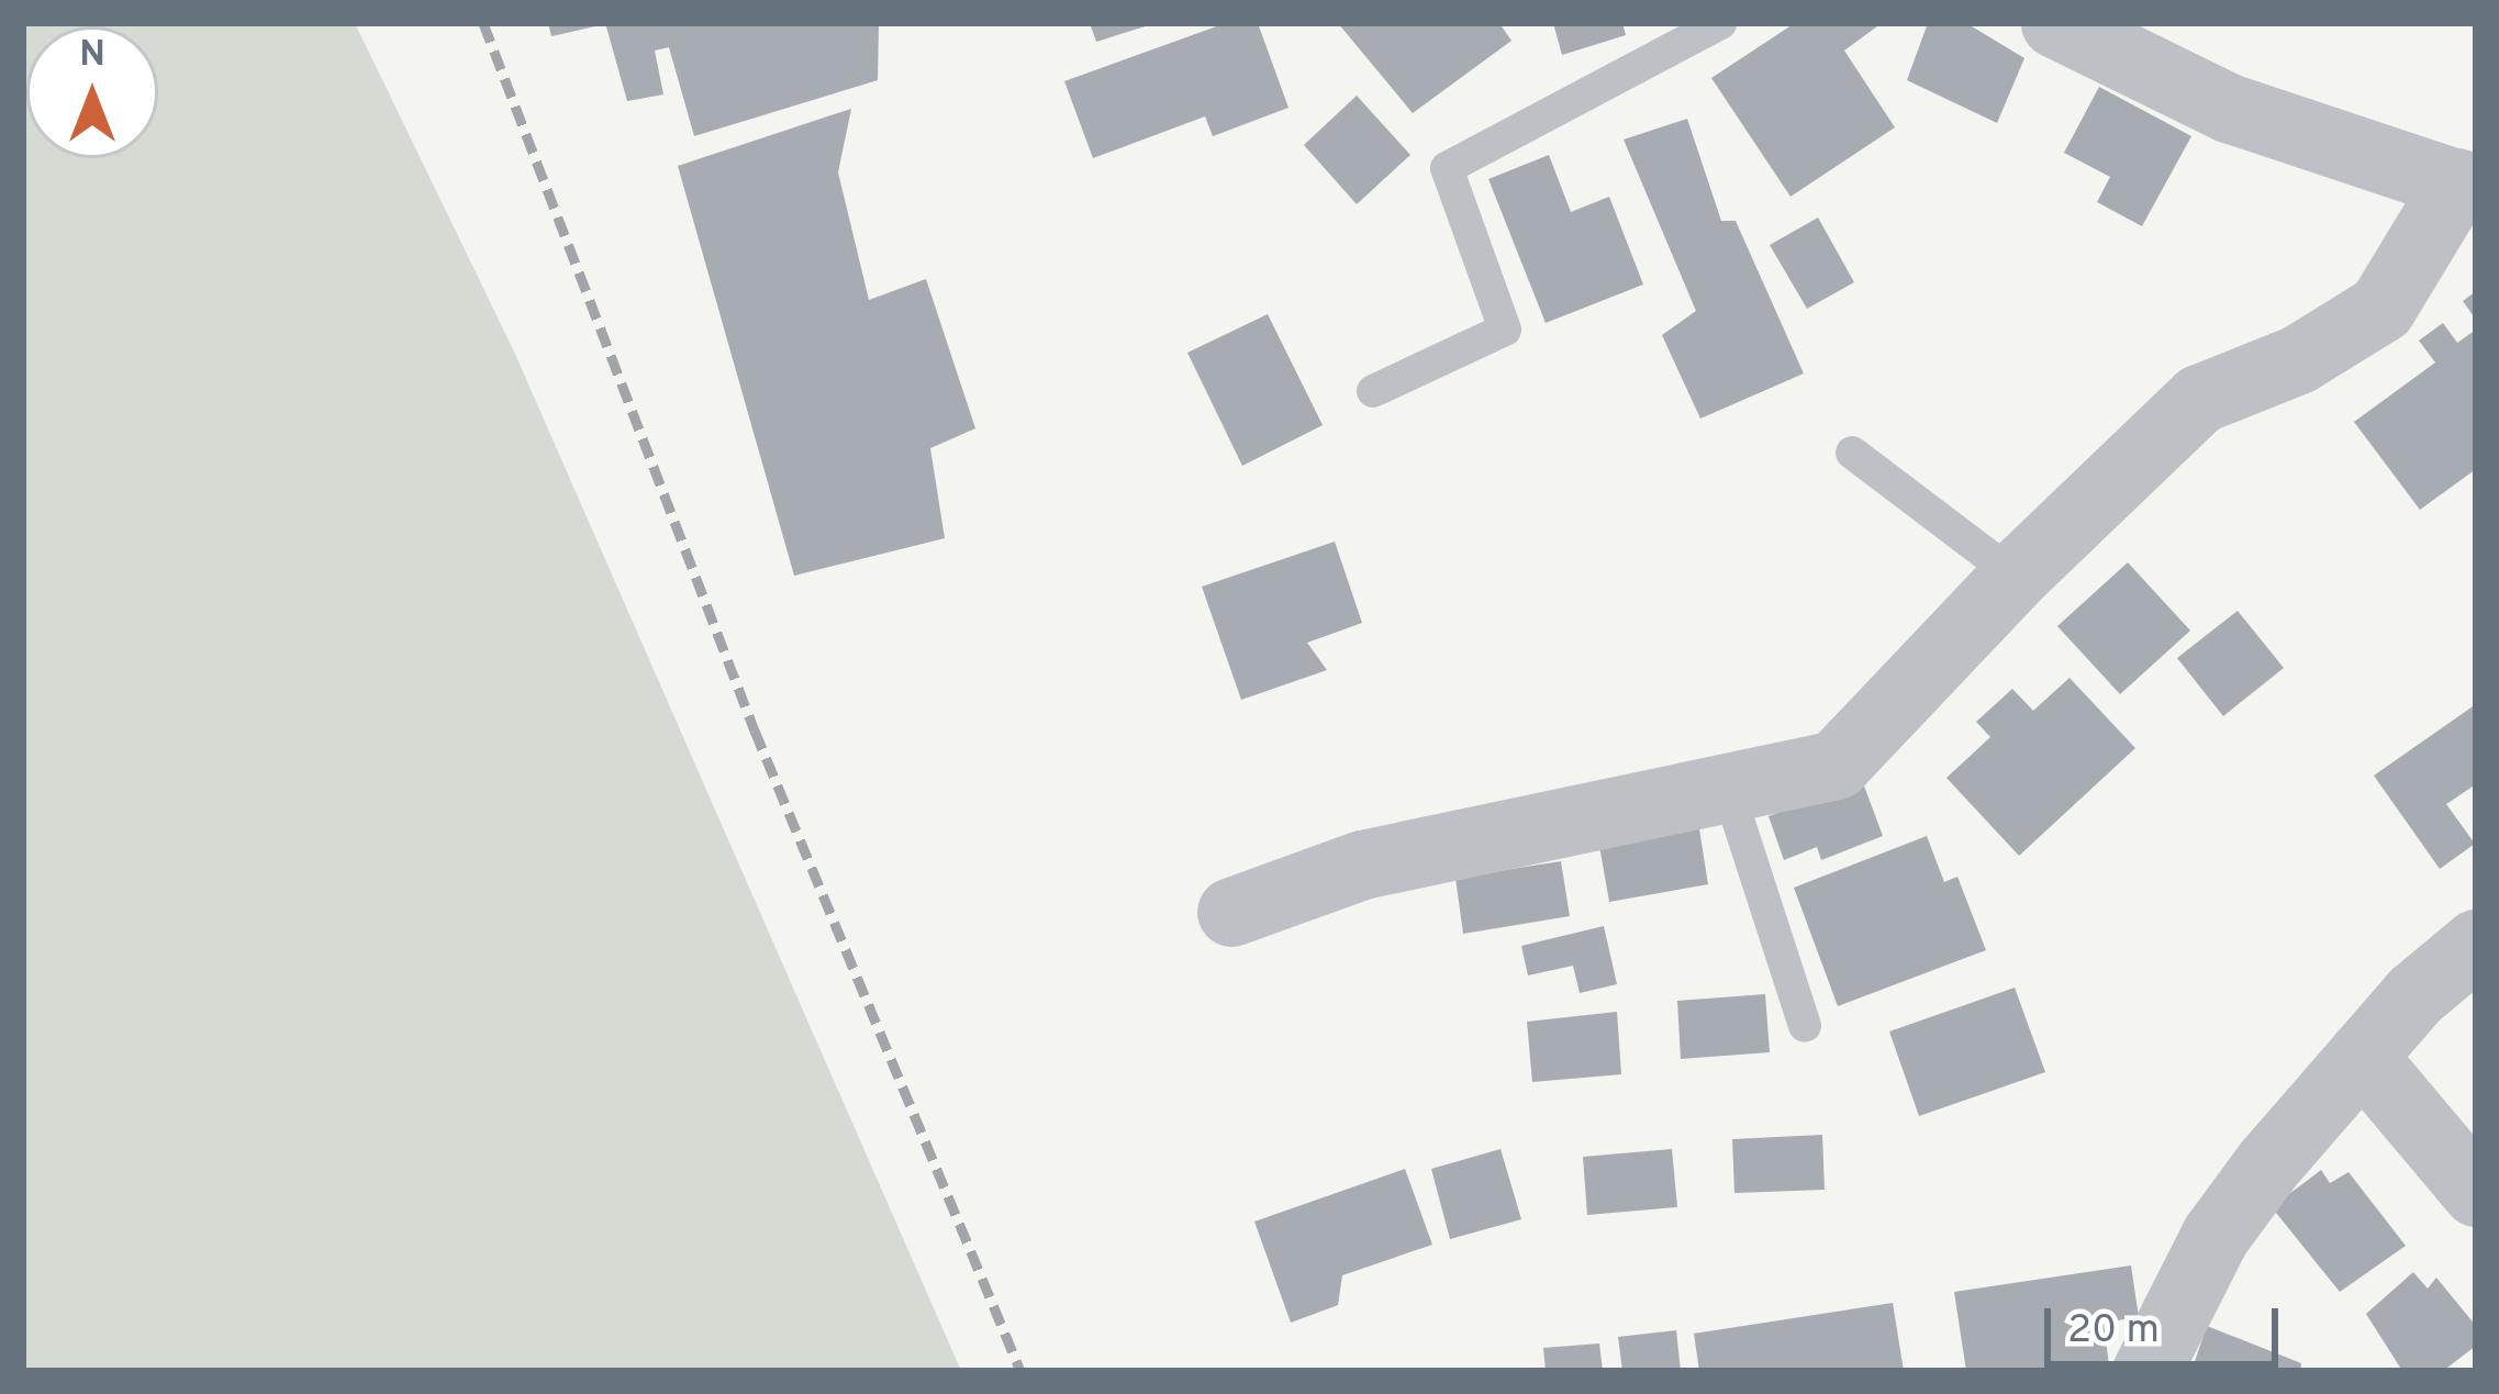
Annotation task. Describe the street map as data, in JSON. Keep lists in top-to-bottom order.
{
  "scale_bar": "20 m",
  "north": "top"
}
